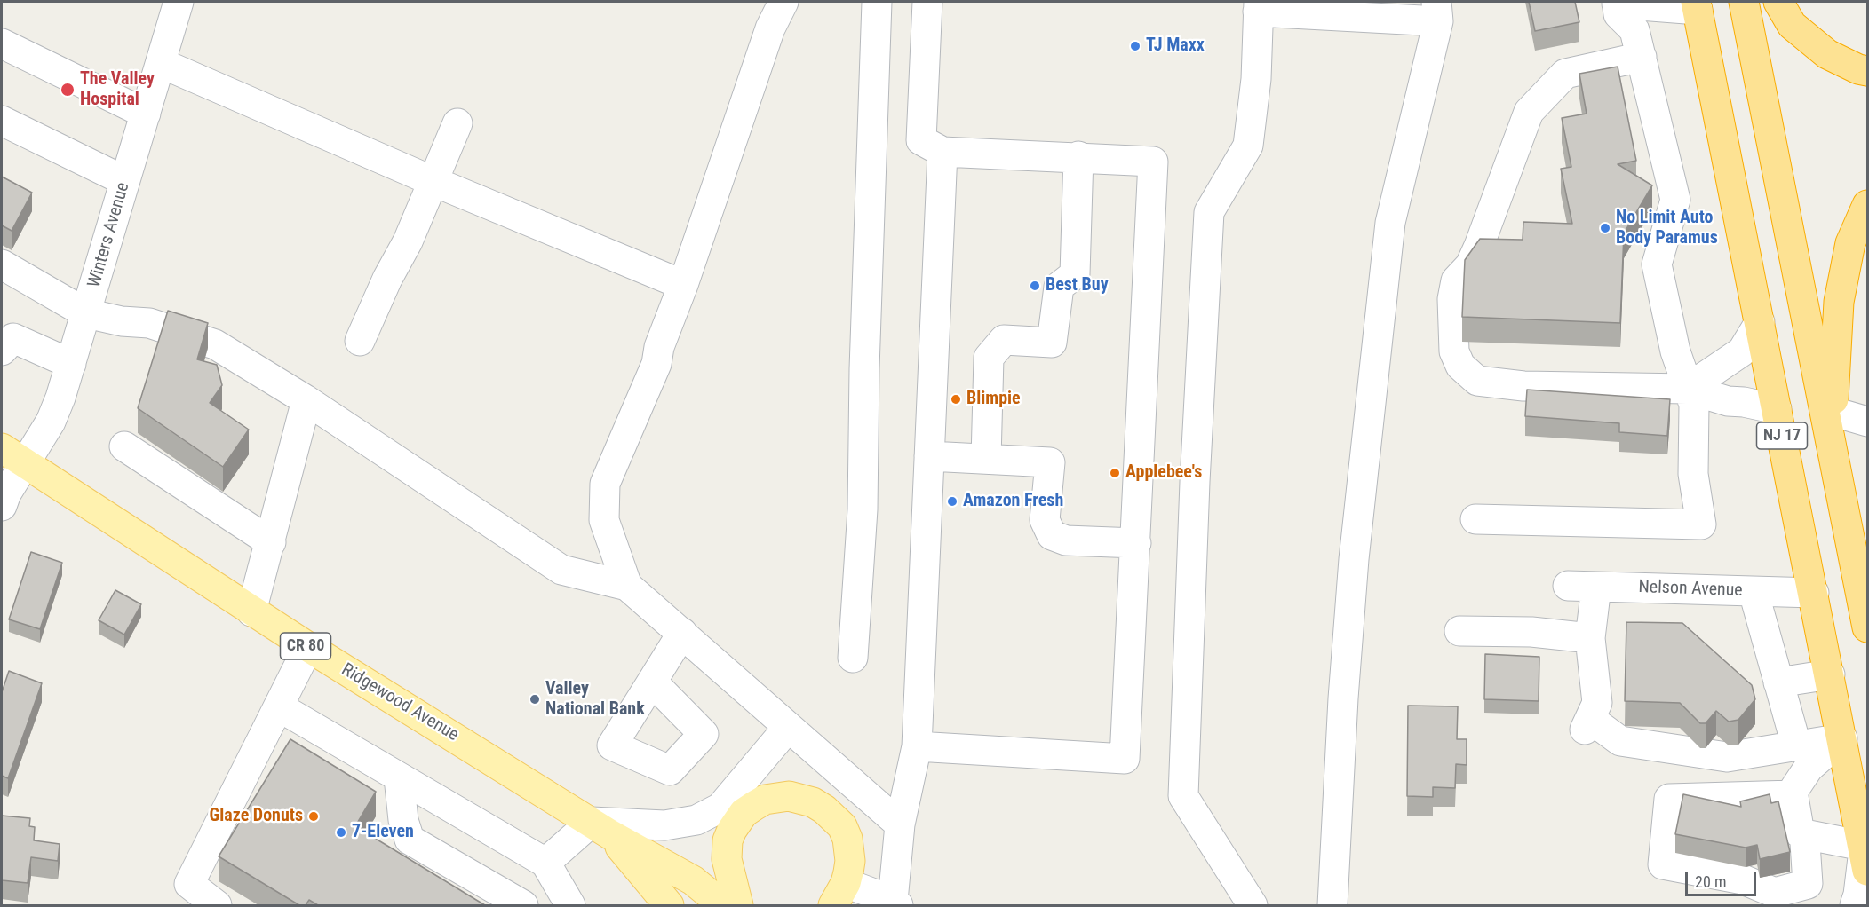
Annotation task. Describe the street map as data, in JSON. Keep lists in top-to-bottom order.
{
  "streets": {
    "highway": ["NJ 17"],
    "main road": ["CR 80", "Ridgewood Avenue"],
    "street": ["Winters Avenue", "Nelson Avenue"]
  },
  "crossings": [
    ["Winters Avenue", "Ridgewood Avenue"],
    ["NJ 17", "Nelson Avenue"]
  ],
  "places": [
    "TJ Maxx",
    "The Valley Hospital",
    "No Limit Auto Body Paramus",
    "Best Buy",
    "Blimpie",
    "Applebee's",
    "Amazon Fresh",
    "Valley National Bank",
    "Glaze Donuts",
    "7-Eleven"
  ],
  "scale_bar": "20 m"
}
